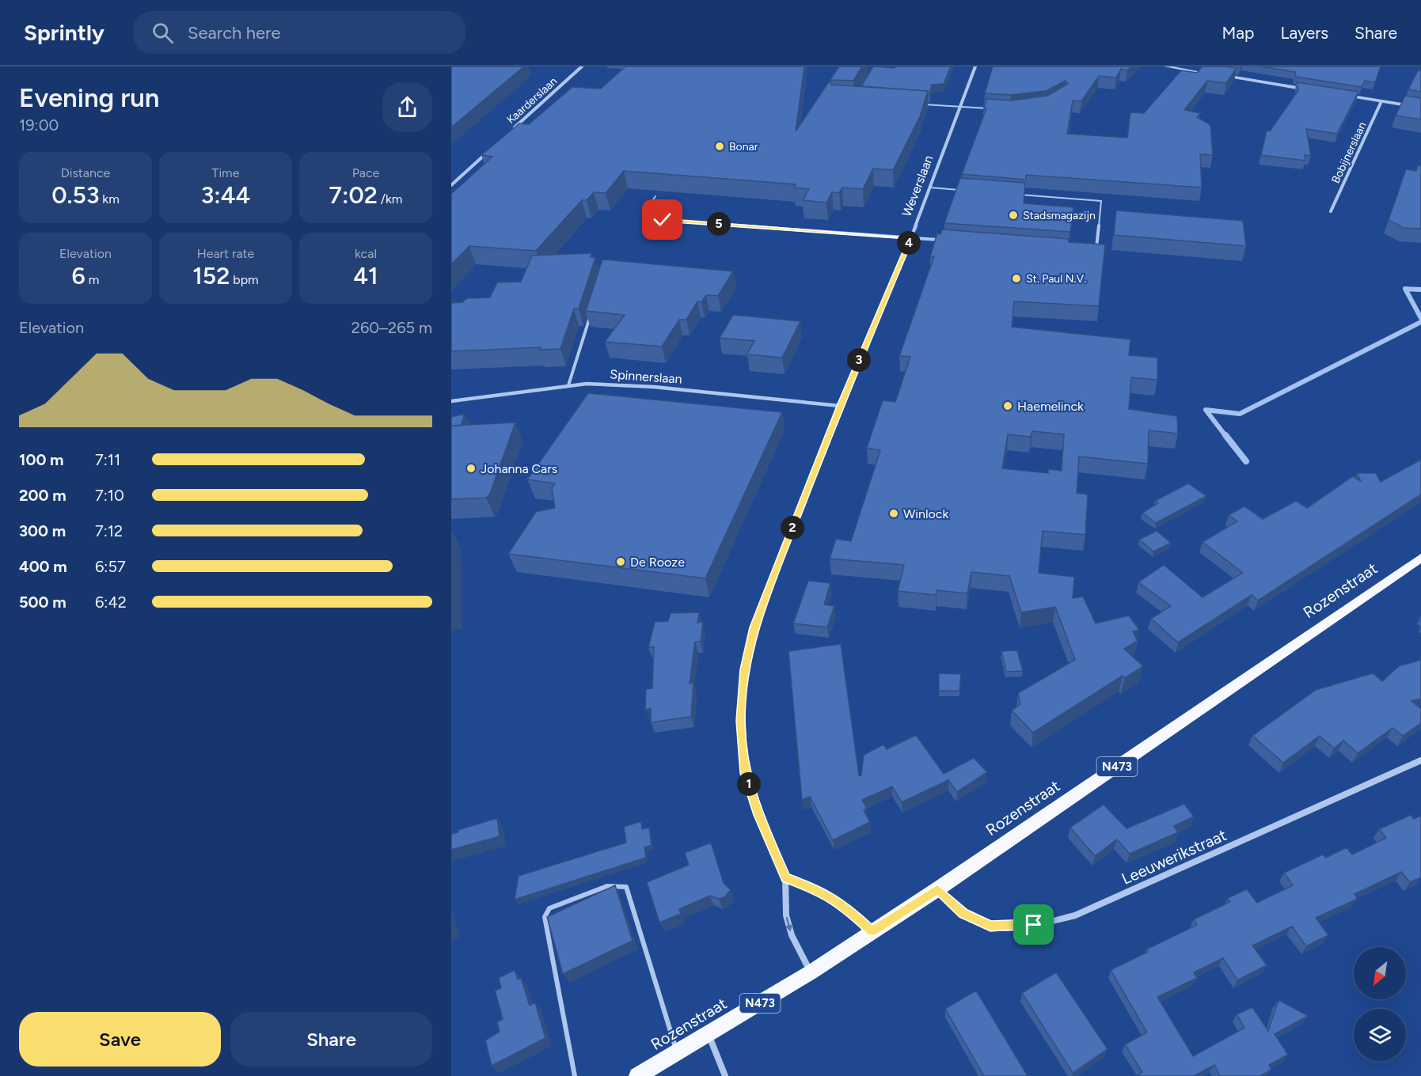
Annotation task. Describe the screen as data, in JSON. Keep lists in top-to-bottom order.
{
  "streets": {
    "main road": ["Rozenstraat", "N473"],
    "street": [
      "Kaarderslaan",
      "Bobijnerslaan",
      "Weverslaan",
      "Spinnerslaan",
      "Leeuwerikstraat"
    ]
  },
  "crossings": [
    ["Weverslaan", "Spinnerslaan"],
    ["Weverslaan", "Rozenstraat"],
    ["Rozenstraat", "Leeuwerikstraat"]
  ],
  "places": [
    "Bonar",
    "Stadsmagazijn",
    "St. Paul N.V.",
    "Haemelinck",
    "Johanna Cars",
    "Winlock",
    "De Rooze"
  ],
  "north": "bottom left",
  "page": {
    "header": "Sprintly",
    "search": "Search here",
    "nav": ["Map", "Layers", "Share"],
    "heading": ["Evening run", "19:00"],
    "stats": [
      ["Distance", "0.53 km"],
      ["Time", "3:44"],
      ["Pace", "7:02 /km"],
      ["Elevation", "6 m"],
      ["Heart rate", "152 bpm"],
      ["kcal", "41"]
    ],
    "pins": [
      "5",
      "4",
      "3",
      "2",
      "1"
    ],
    "chart": ["Elevation", "260–265 m"],
    "list": [
      {
        "name": "100 m",
        "note": "7:11"
      },
      {
        "name": "200 m",
        "note": "7:10"
      },
      {
        "name": "300 m",
        "note": "7:12"
      },
      {
        "name": "400 m",
        "note": "6:57"
      },
      {
        "name": "500 m",
        "note": "6:42"
      }
    ],
    "buttons": ["Save", "Share"]
  }
}
